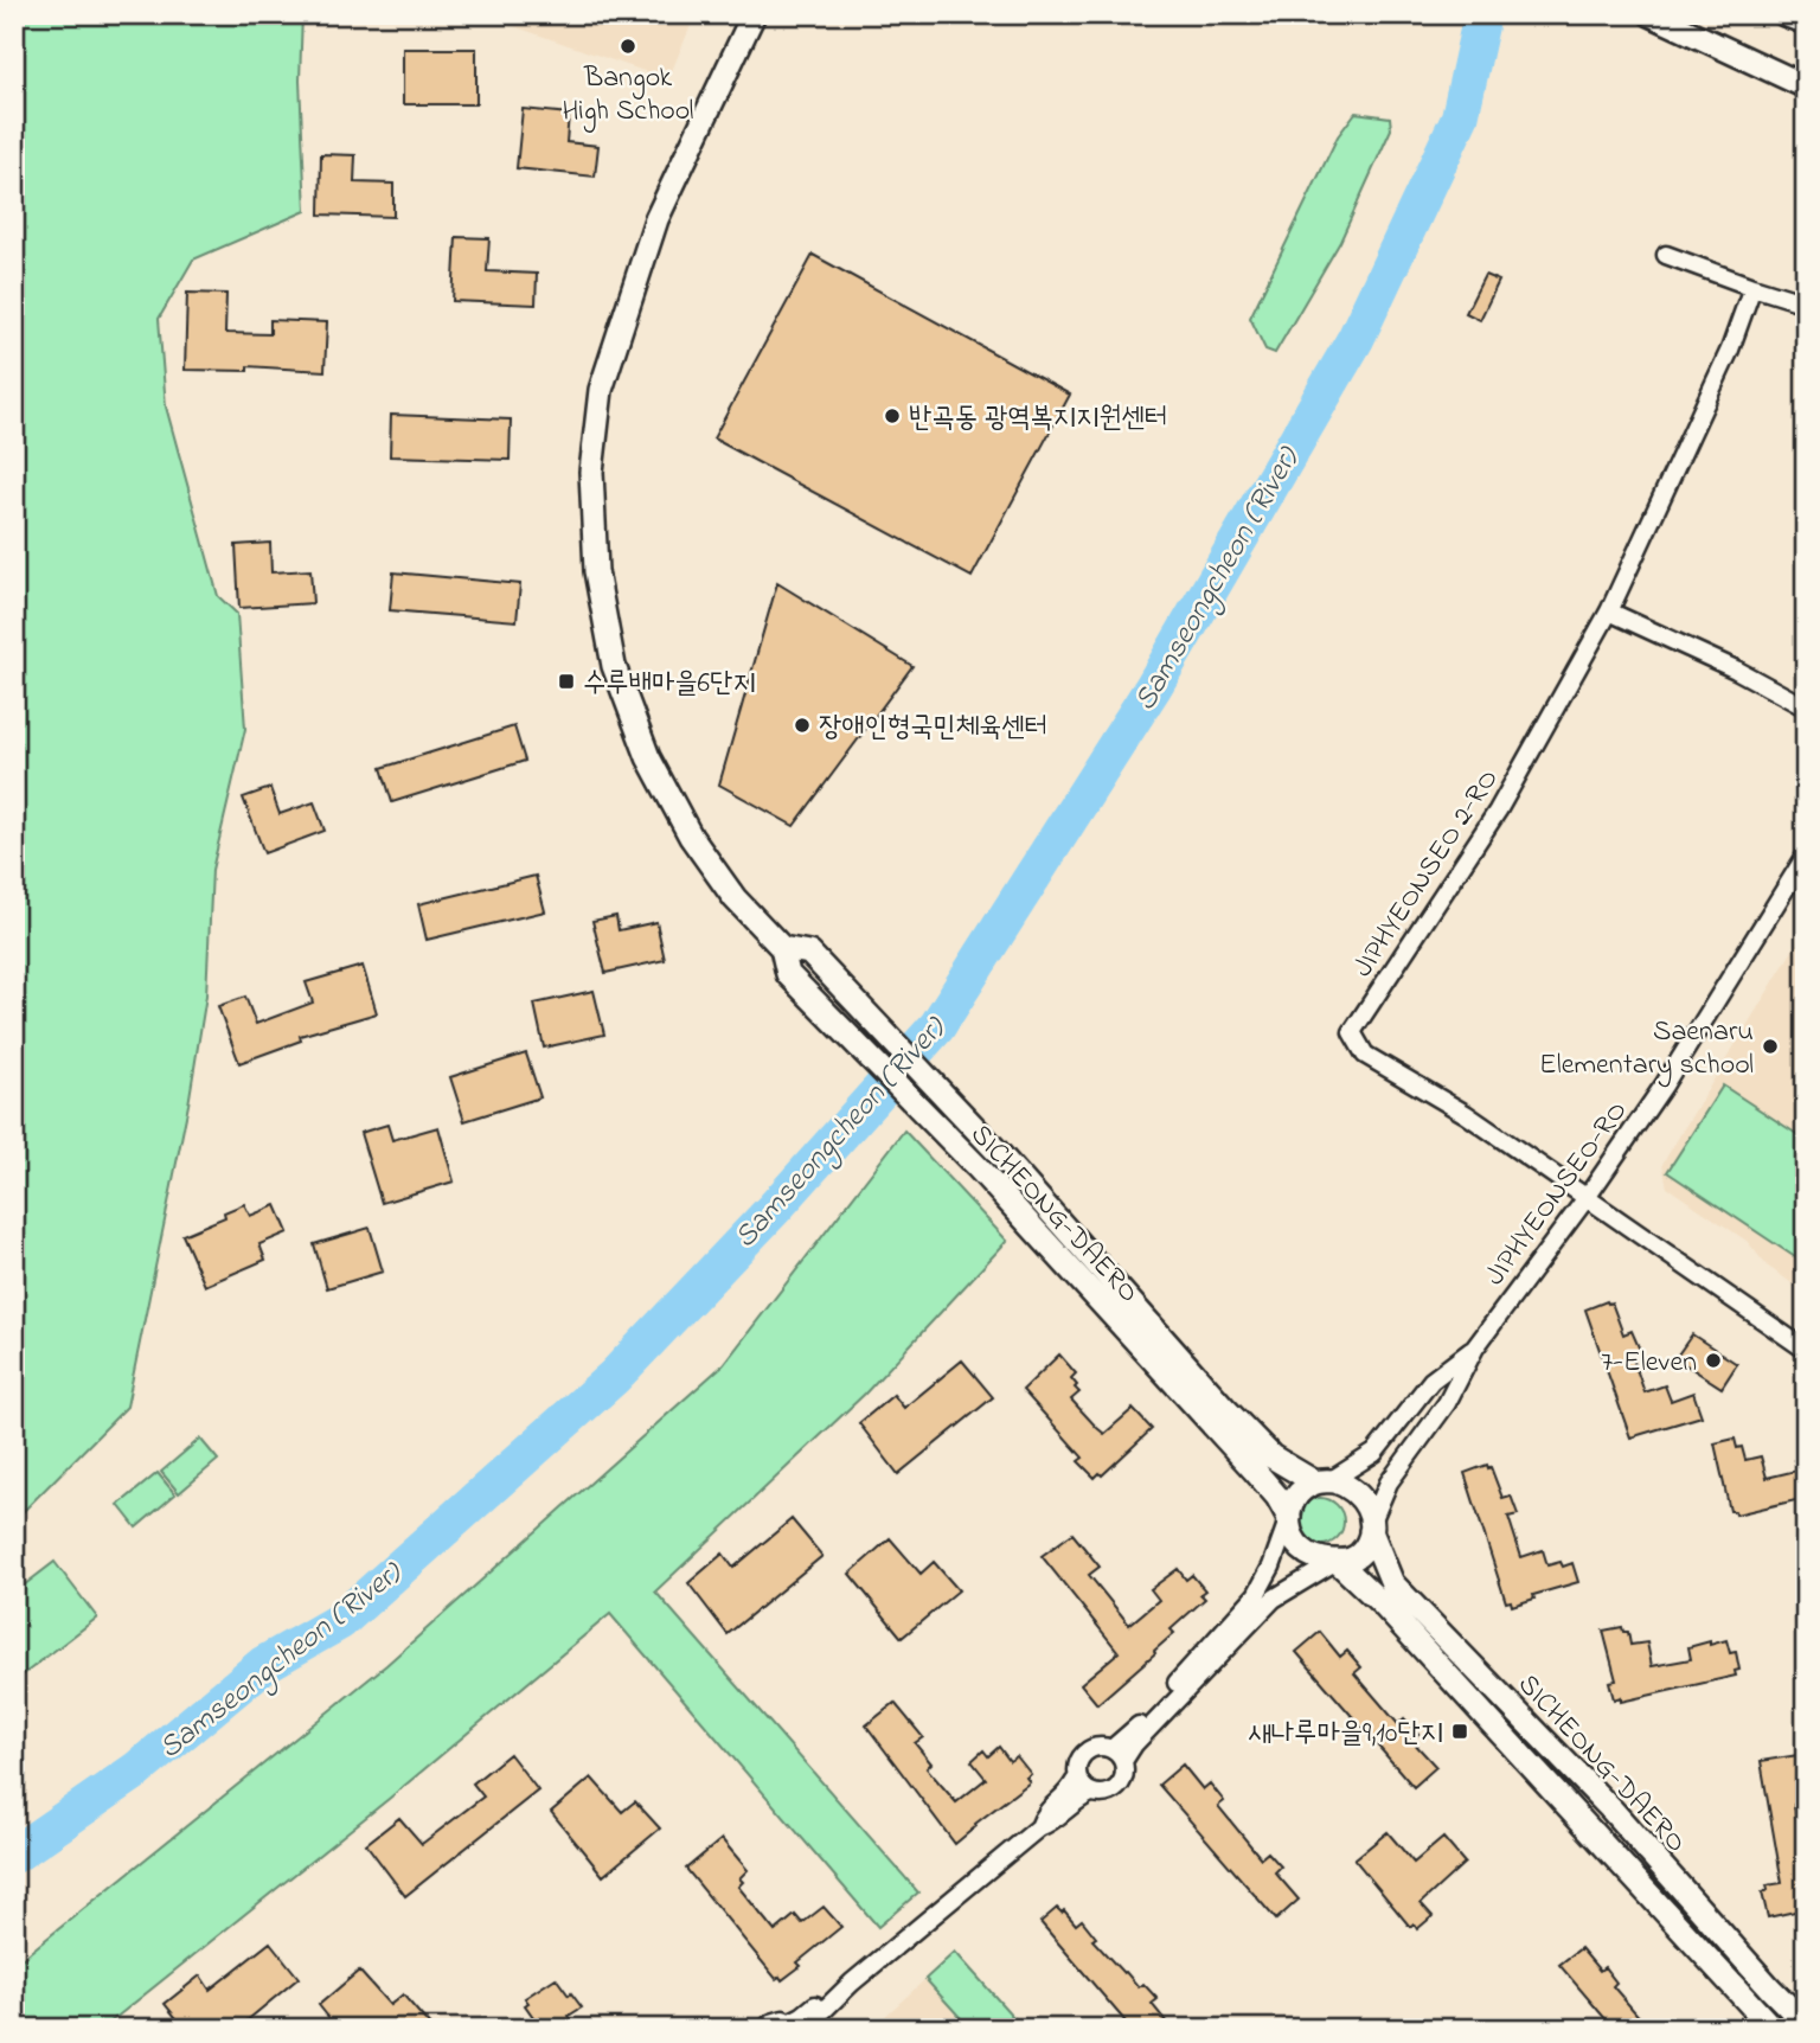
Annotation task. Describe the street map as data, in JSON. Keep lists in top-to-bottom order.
{
  "streets": {
    "street": ["JIPHYEONSEO 2-RO", "JIPHYEONSEO-RO", "SICHEONG-DAERO"]
  },
  "crossings": [
    ["JIPHYEONSEO 2-RO", "JIPHYEONSEO-RO"],
    ["JIPHYEONSEO-RO", "SICHEONG-DAERO"]
  ],
  "water": ["Samseongcheon (River)"],
  "places": {
    "other": [
      "Bangok High School",
      "반곡동 광역복지지원센터",
      "장애인형국민체육센터",
      "Saenaru Elementary school",
      "7-Eleven"
    ],
    "transit": ["수루배마을6단지", "새나루마을9,10단지"]
  }
}
